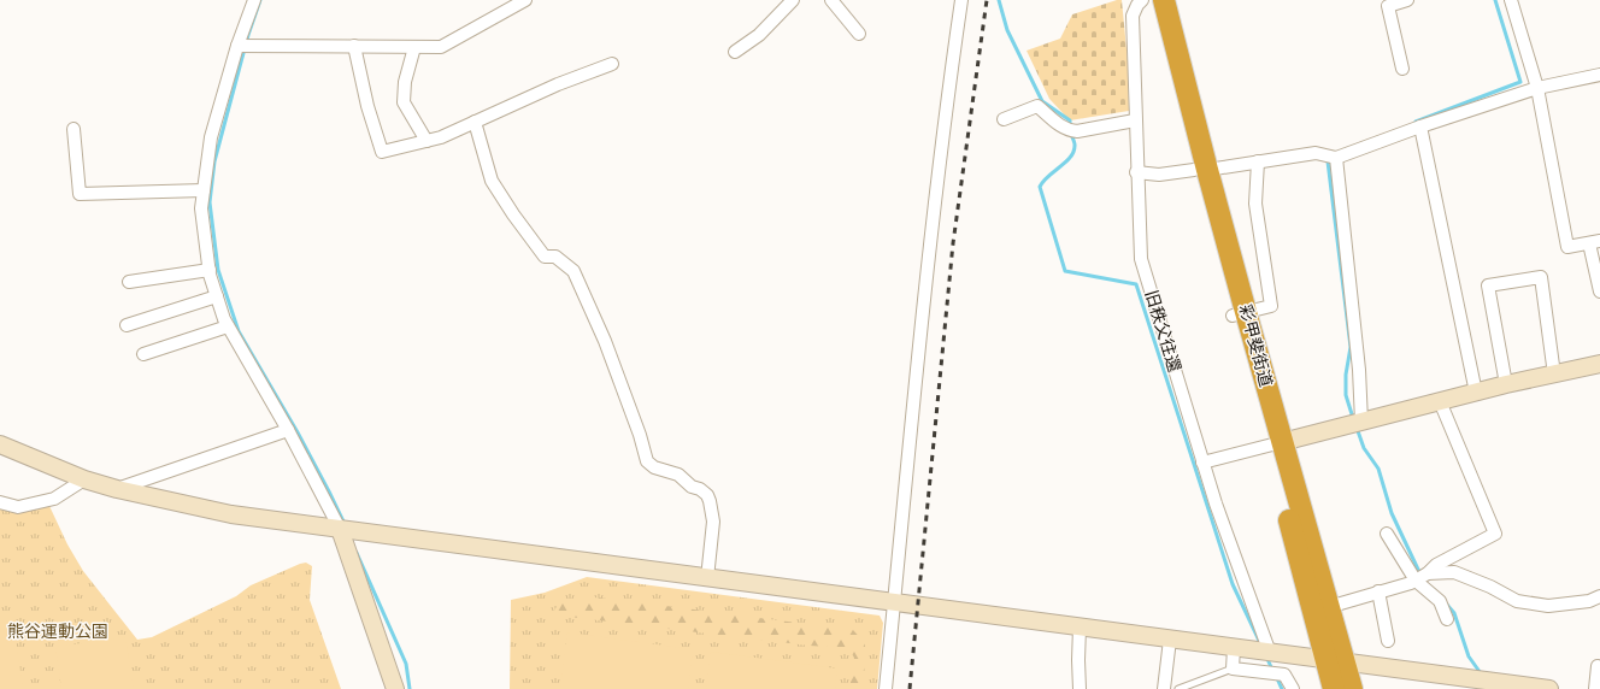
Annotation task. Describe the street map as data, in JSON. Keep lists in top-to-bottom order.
{
  "streets": {
    "highway": ["彩甲斐街道"],
    "street": ["旧秩父往還"]
  },
  "parks": ["熊谷運動公園"]
}
